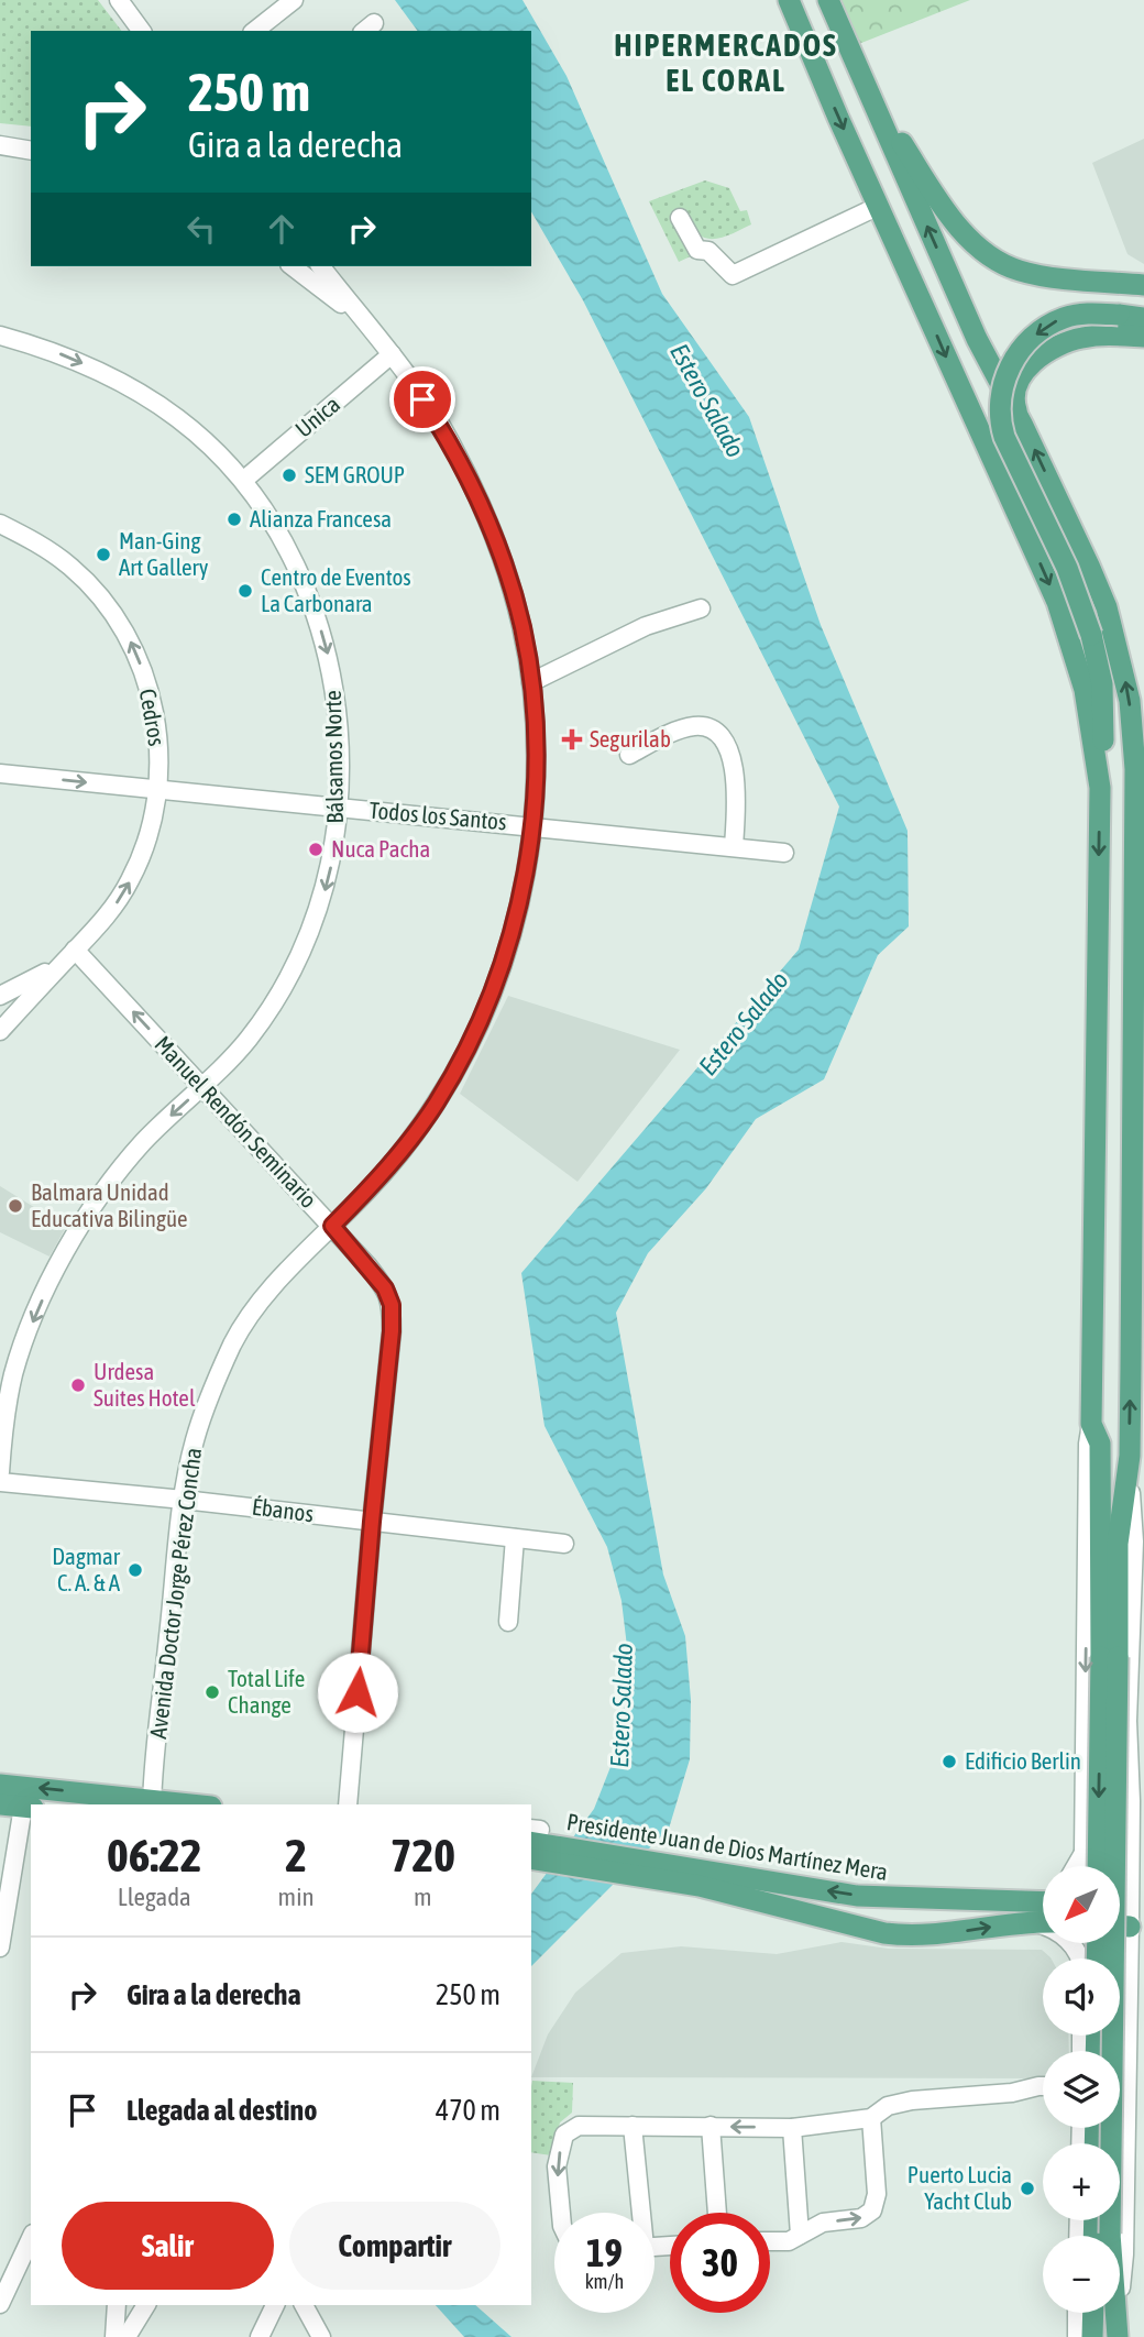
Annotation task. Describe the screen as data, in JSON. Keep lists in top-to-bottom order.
{
  "streets": {
    "main road": ["Presidente Juan de Dios Martínez Mera"],
    "street": [
      "Unica",
      "Cedros",
      "Bálsamos Norte",
      "Todos los Santos",
      "Manuel Rendón Seminario",
      "Ébanos",
      "Avenida Doctor Jorge Pérez Concha"
    ]
  },
  "crossings": [
    ["Unica", "Bálsamos Norte"],
    ["Unica", "Avenida Doctor Jorge Pérez Concha"],
    ["Cedros", "Todos los Santos"],
    ["Cedros", "Manuel Rendón Seminario"],
    ["Bálsamos Norte", "Todos los Santos"],
    ["Bálsamos Norte", "Manuel Rendón Seminario"],
    ["Todos los Santos", "Avenida Doctor Jorge Pérez Concha"],
    ["Manuel Rendón Seminario", "Ébanos"],
    ["Manuel Rendón Seminario", "Avenida Doctor Jorge Pérez Concha"],
    ["Ébanos", "Avenida Doctor Jorge Pérez Concha"]
  ],
  "one_way": ["Cedros", "Bálsamos Norte"],
  "districts": ["HIPERMERCADOS EL CORAL"],
  "water": ["Estero Salado"],
  "places": {
    "other": [
      "SEM GROUP",
      "Alianza Francesa",
      "Man-Ging Art Gallery",
      "Centro de Eventos La Carbonara",
      "Nuca Pacha",
      "Balmara Unidad Educativa Bilingüe",
      "Urdesa Suites Hotel",
      "Dagmar C. A. & A",
      "Total Life Change",
      "Edificio Berlin",
      "Puerto Lucia Yacht Club"
    ],
    "health": ["Segurilab"]
  },
  "north": "bottom left",
  "page": {
    "turn": ["250 m", "Gira a la derecha"],
    "eta": [
      "06:22",
      "Llegada",
      "2",
      "min",
      "720",
      "m"
    ],
    "map_buttons": ["+", "−"],
    "list": [
      {
        "name": "Gira a la derecha",
        "value": "250 m"
      },
      {
        "name": "Llegada al destino",
        "value": "470 m"
      }
    ],
    "buttons": ["Salir", "Compartir"],
    "speed": "19 km/h",
    "limit": "30"
  }
}
